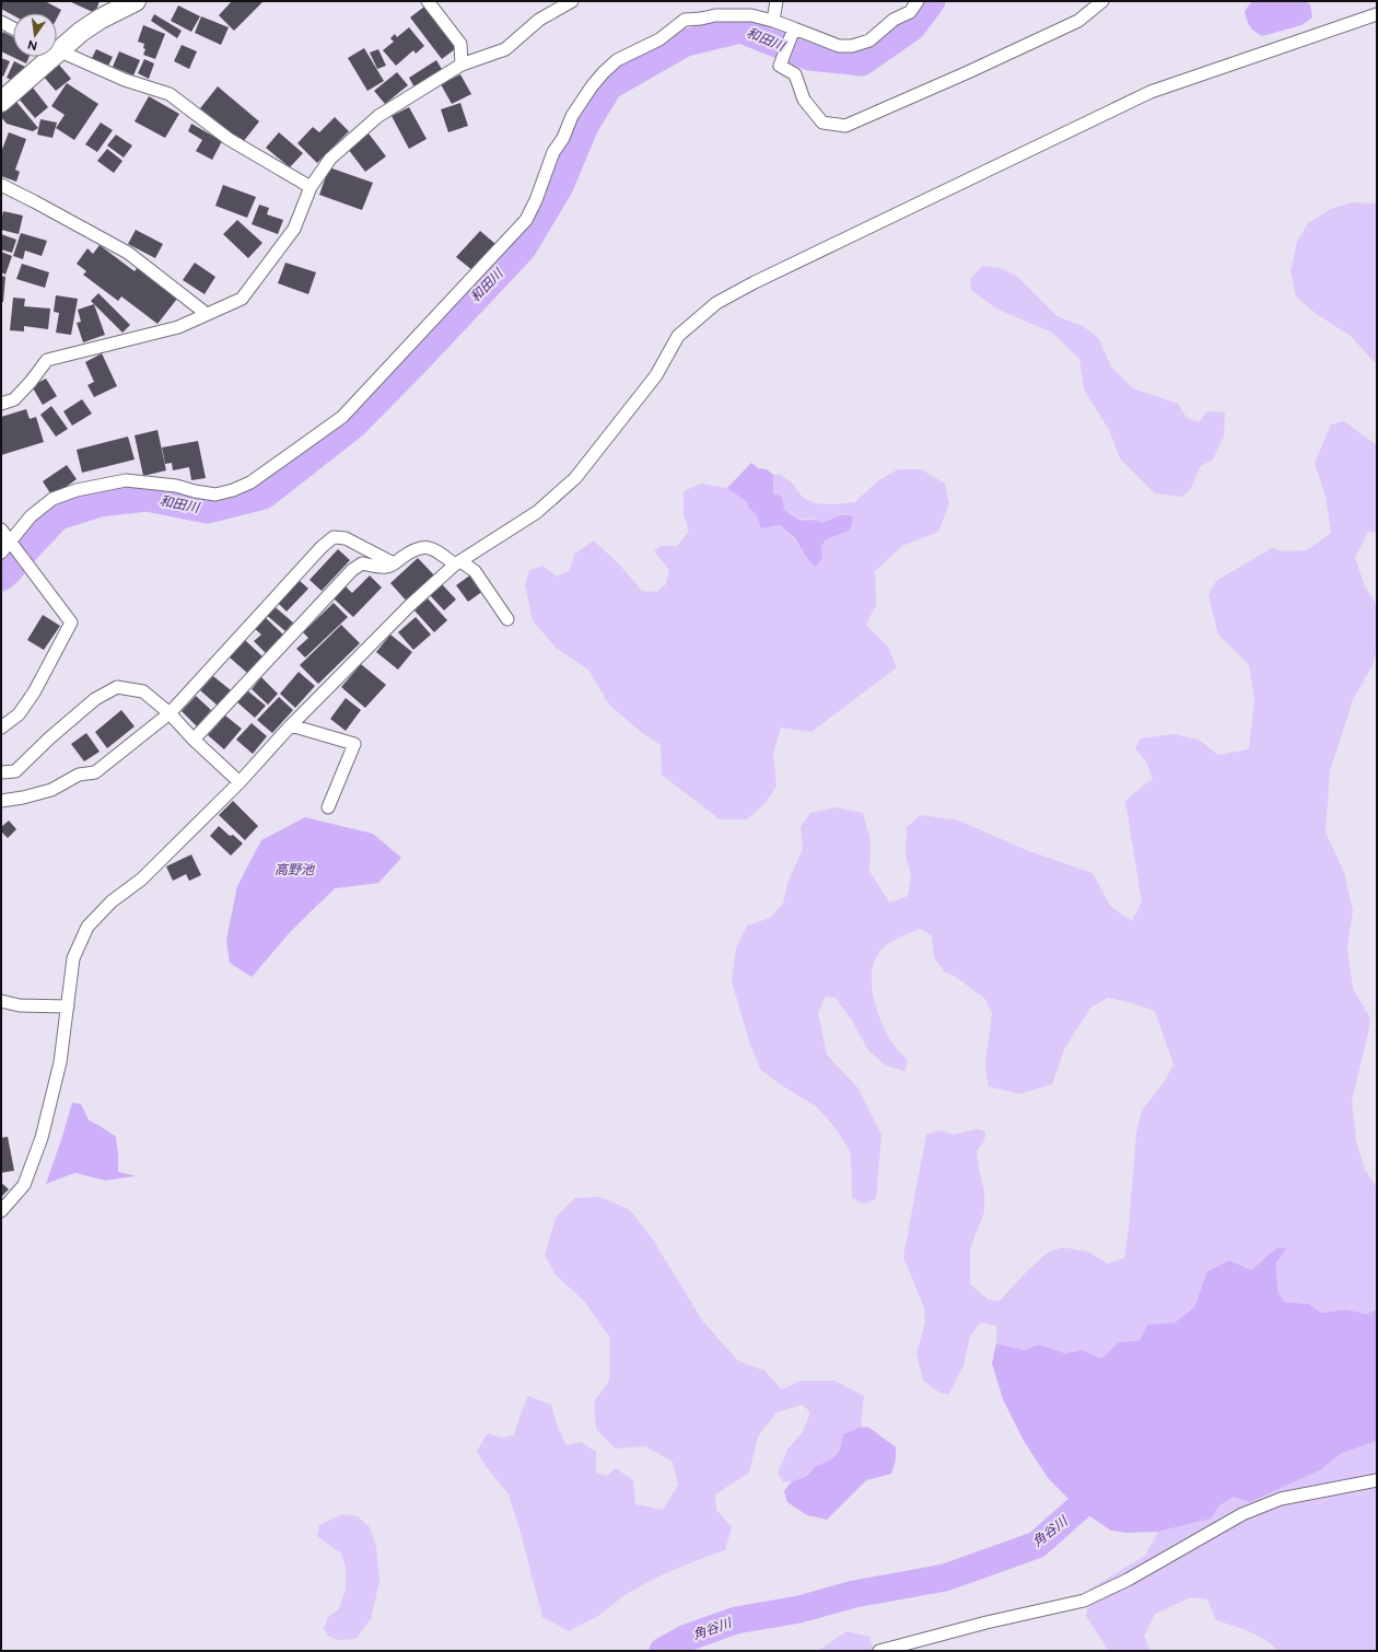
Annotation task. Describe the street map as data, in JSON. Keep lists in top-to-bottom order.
{
  "water": ["和田川", "高野池", "角谷川"],
  "north": "bottom"
}
